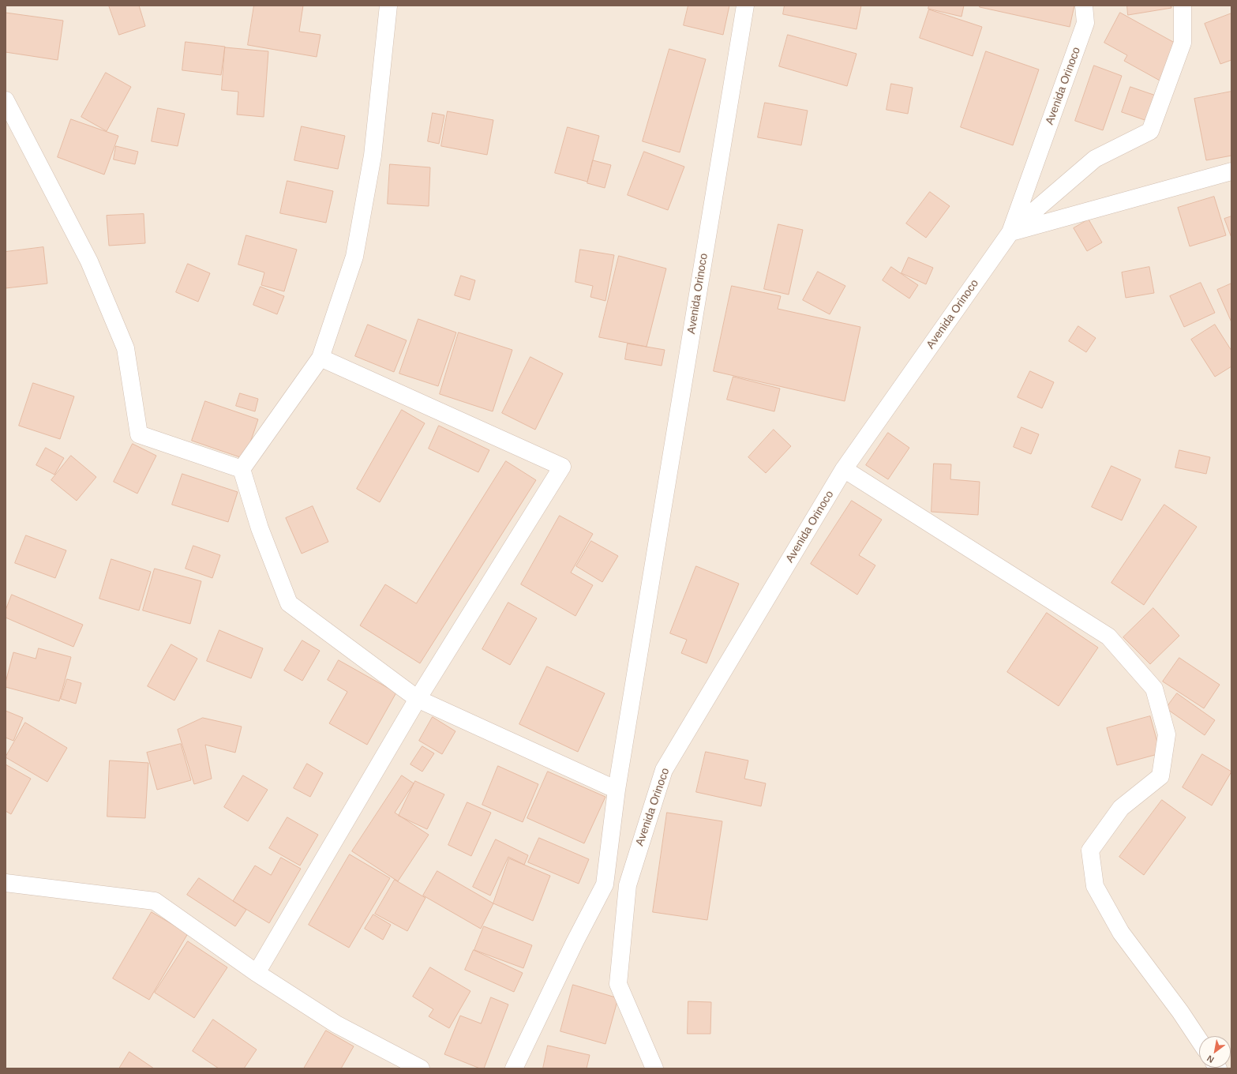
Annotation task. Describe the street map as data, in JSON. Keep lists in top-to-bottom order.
{
  "streets": {
    "street": ["Avenida Orinoco"]
  },
  "north": "bottom left"
}
